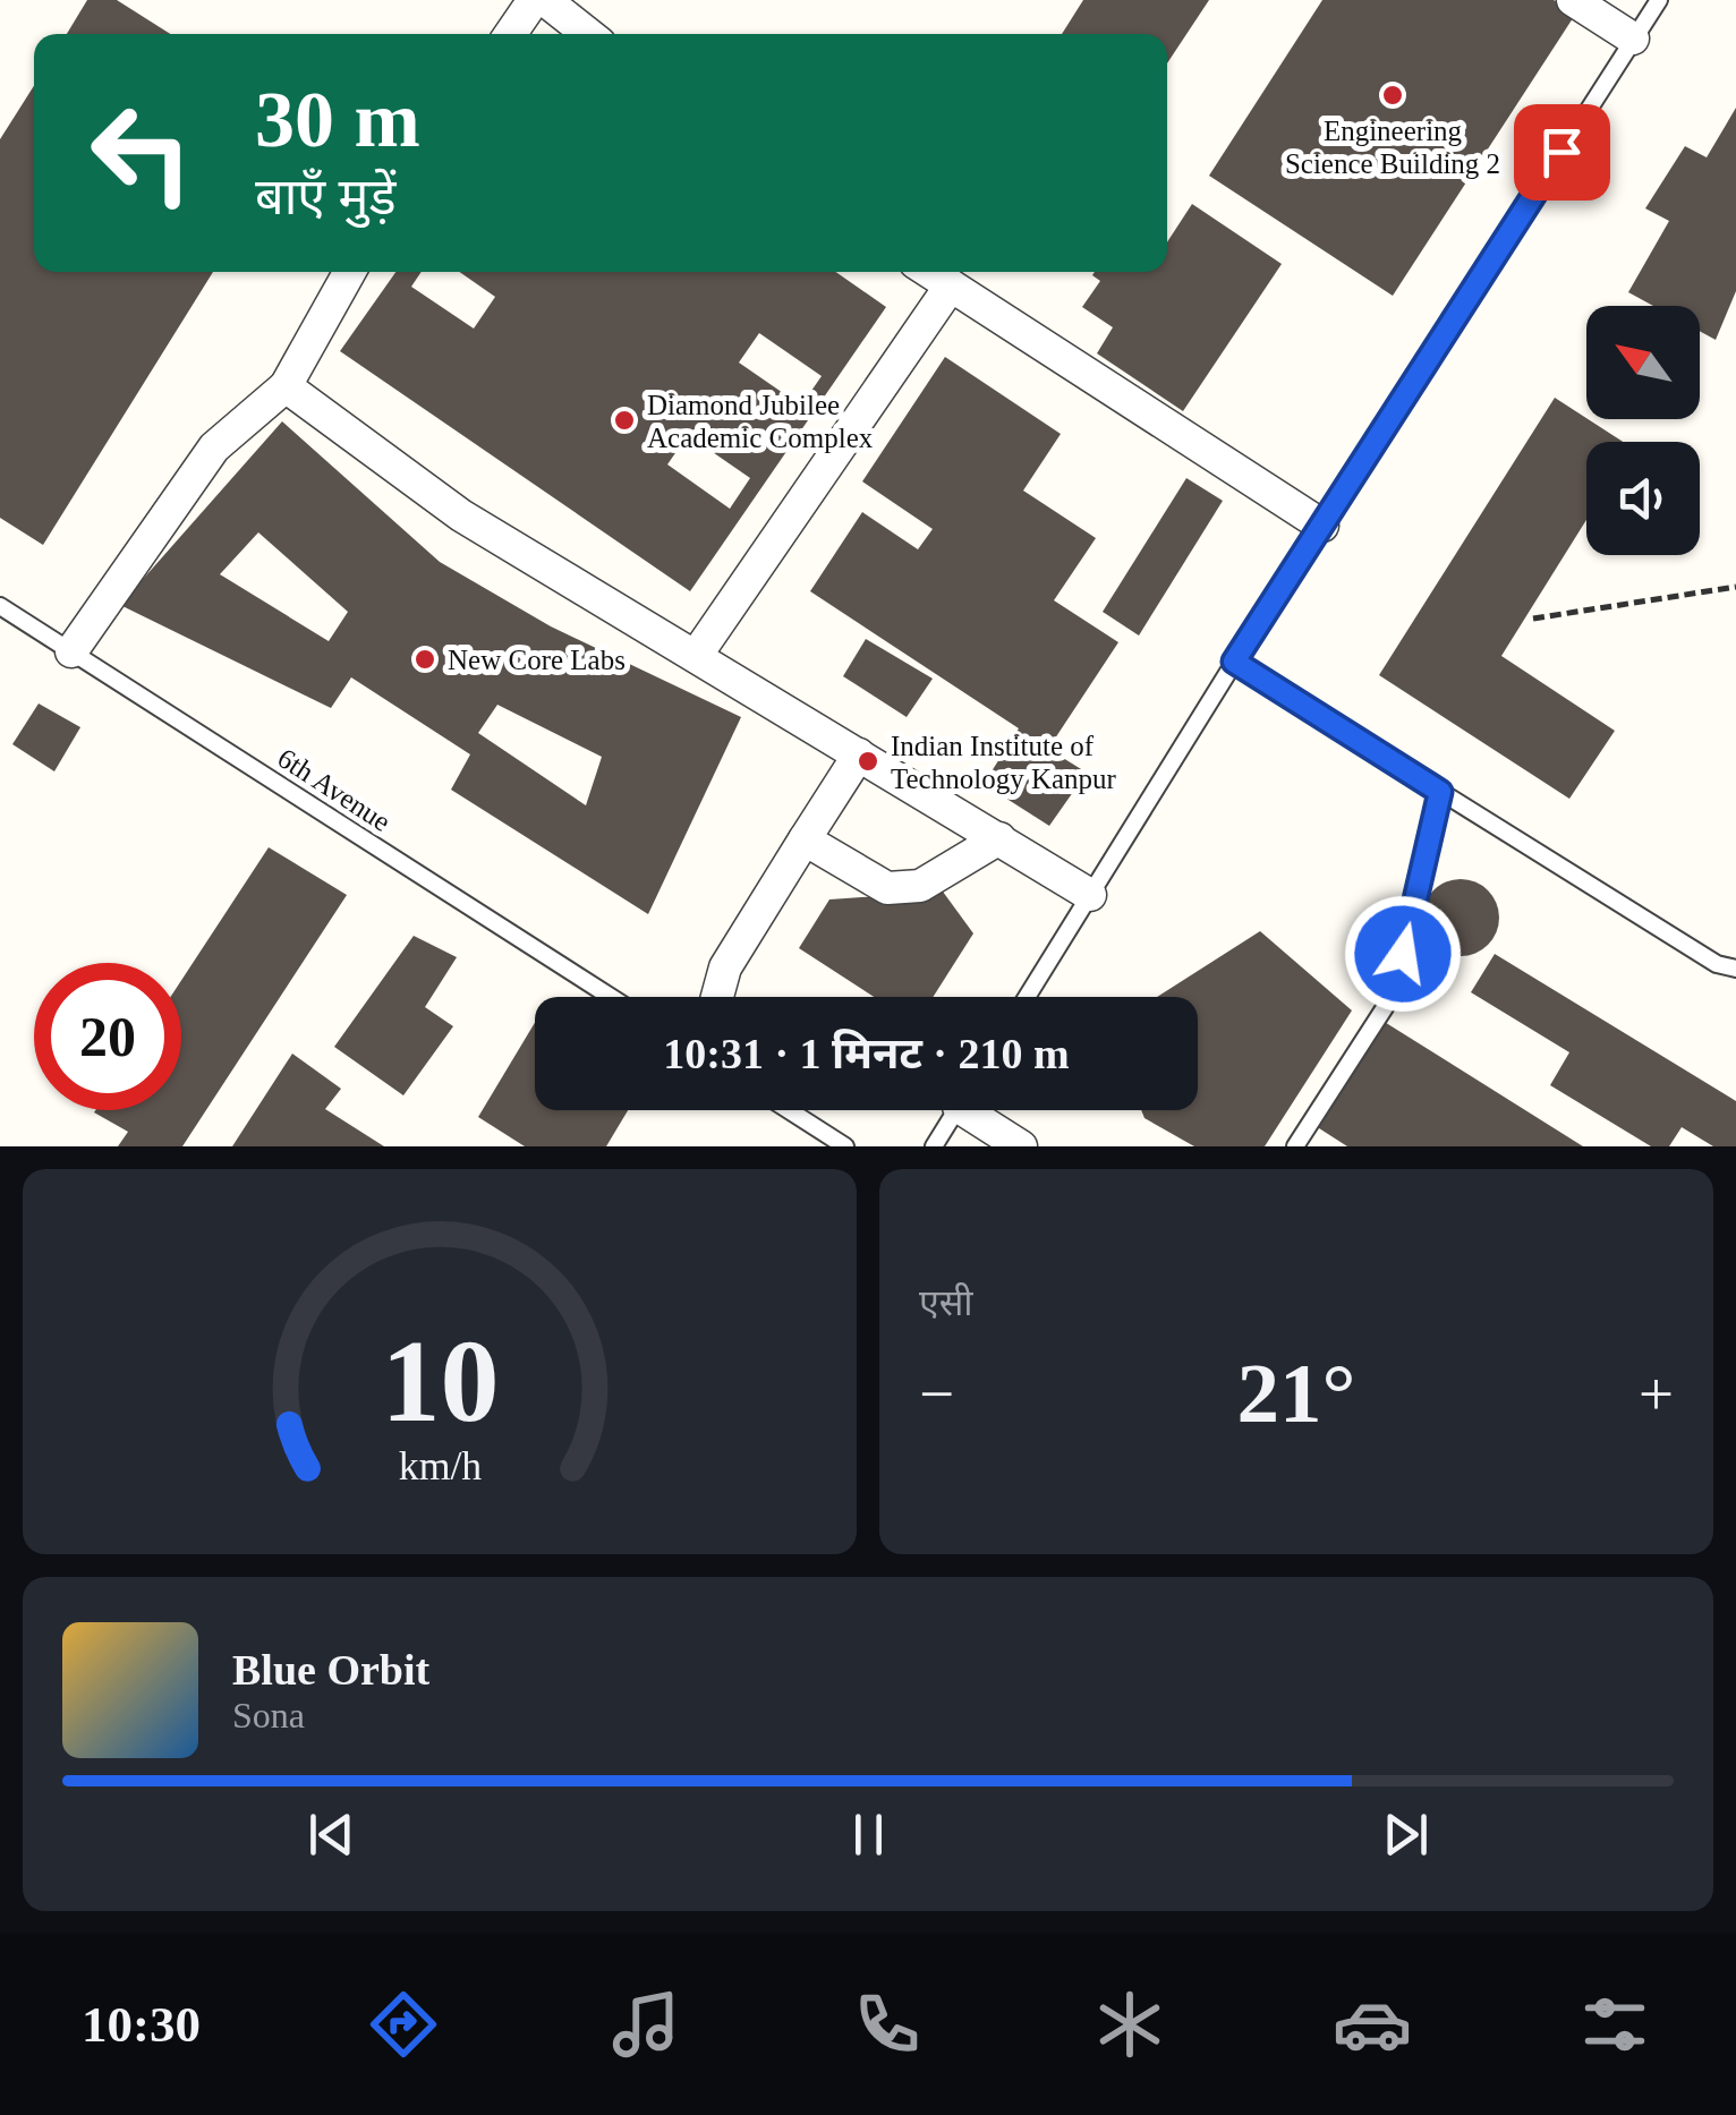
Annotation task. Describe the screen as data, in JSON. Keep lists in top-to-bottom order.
{
  "streets": {
    "lane": ["6th Avenue"]
  },
  "places": [
    "Engineering Science Building 2",
    "Diamond Jubilee Academic Complex",
    "New Core Labs",
    "Indian Institute of Technology Kanpur"
  ],
  "north": "top left",
  "page": {
    "turn": ["30 m", "बाएँ मुड़ें"],
    "limit": "20",
    "trip": "10:31 · 1 मिनट · 210 m",
    "tile": "एसी",
    "heat": ["−", "21°", "+"],
    "song": ["Blue Orbit", "Sona"],
    "tabs": "10:30",
    "gauge": ["10", "km/h"]
  }
}
